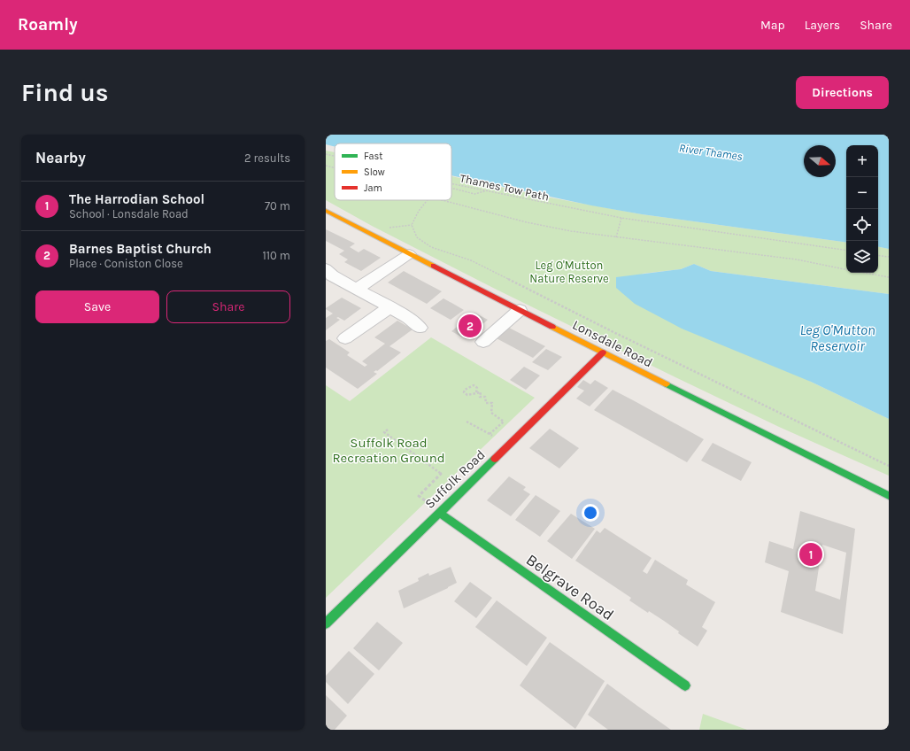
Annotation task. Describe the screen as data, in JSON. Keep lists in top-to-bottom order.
{
  "streets": {
    "main road": ["Lonsdale Road", "Suffolk Road", "Belgrave Road"],
    "path": ["Thames Tow Path"]
  },
  "crossings": [
    ["Lonsdale Road", "Suffolk Road"],
    ["Suffolk Road", "Belgrave Road"]
  ],
  "water": ["River Thames", "Leg O'Mutton Reservoir"],
  "parks": ["Leg O'Mutton Nature Reserve", "Suffolk Road Recreation Ground"],
  "legend": ["Fast", "Slow", "Jam"],
  "north": "right",
  "page": {
    "header": "Roamly",
    "nav": ["Map", "Layers", "Share"],
    "buttons": [
      "Directions",
      ["Save", "Share"]
    ],
    "title": "Find us",
    "heading": ["Nearby", "2 results"],
    "map_buttons": ["+", "−"],
    "list": [
      {
        "mark": "1",
        "name": "The Harrodian School",
        "note": "School · Lonsdale Road",
        "value": "70 m"
      },
      {
        "mark": "2",
        "name": "Barnes Baptist Church",
        "note": "Place · Coniston Close",
        "value": "110 m"
      }
    ],
    "pins": ["2", "1"]
  }
}
